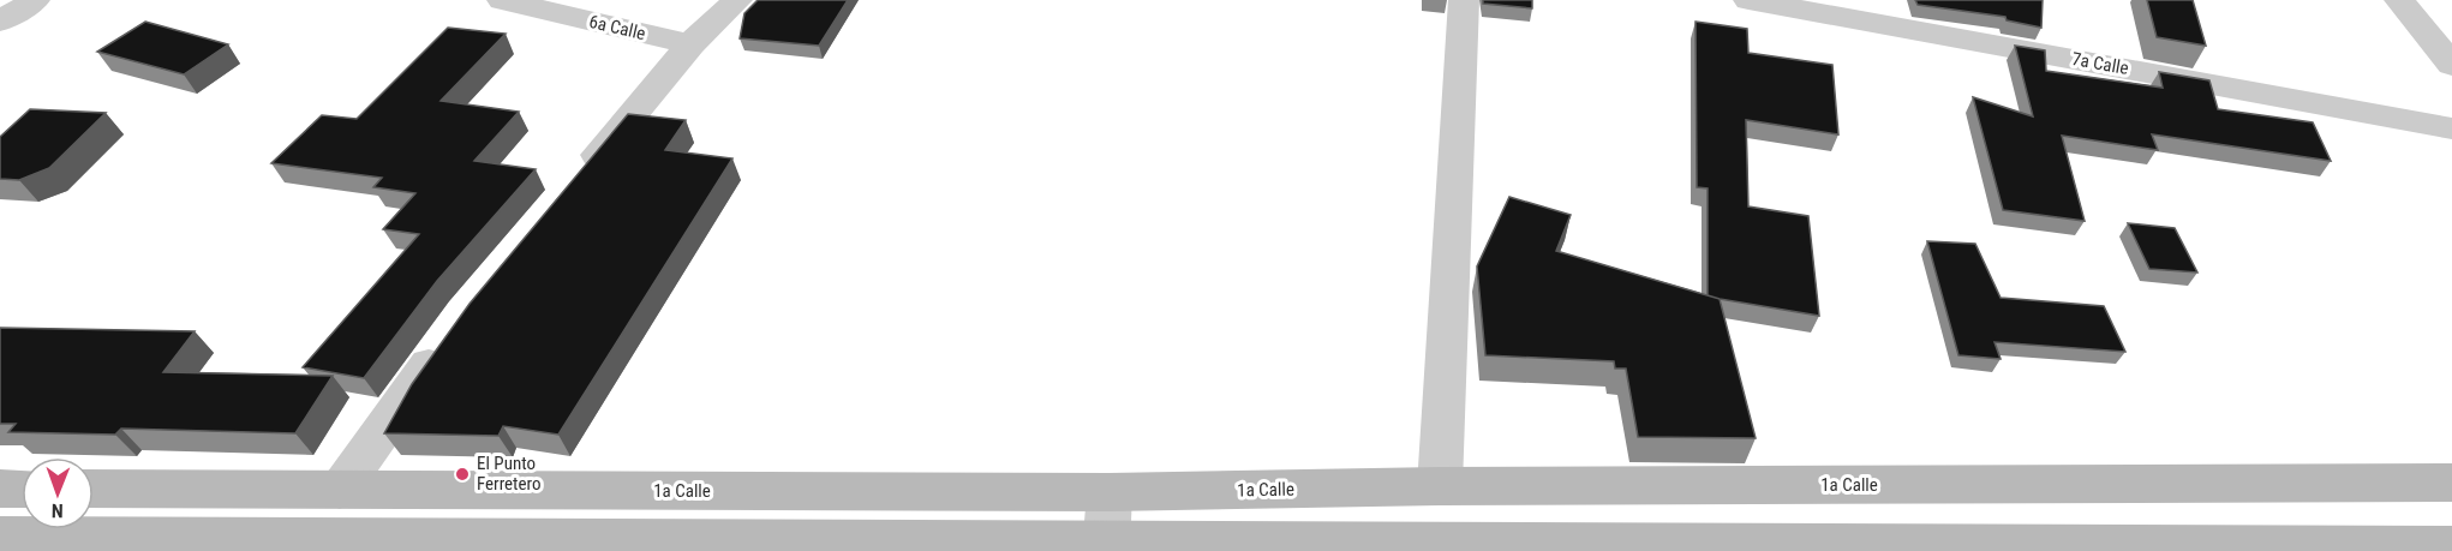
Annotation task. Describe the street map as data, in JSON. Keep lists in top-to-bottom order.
{
  "streets": {
    "main road": ["1a Calle"],
    "street": ["6a Calle", "7a Calle"]
  },
  "places": ["El Punto Ferretero"],
  "north": "bottom"
}
